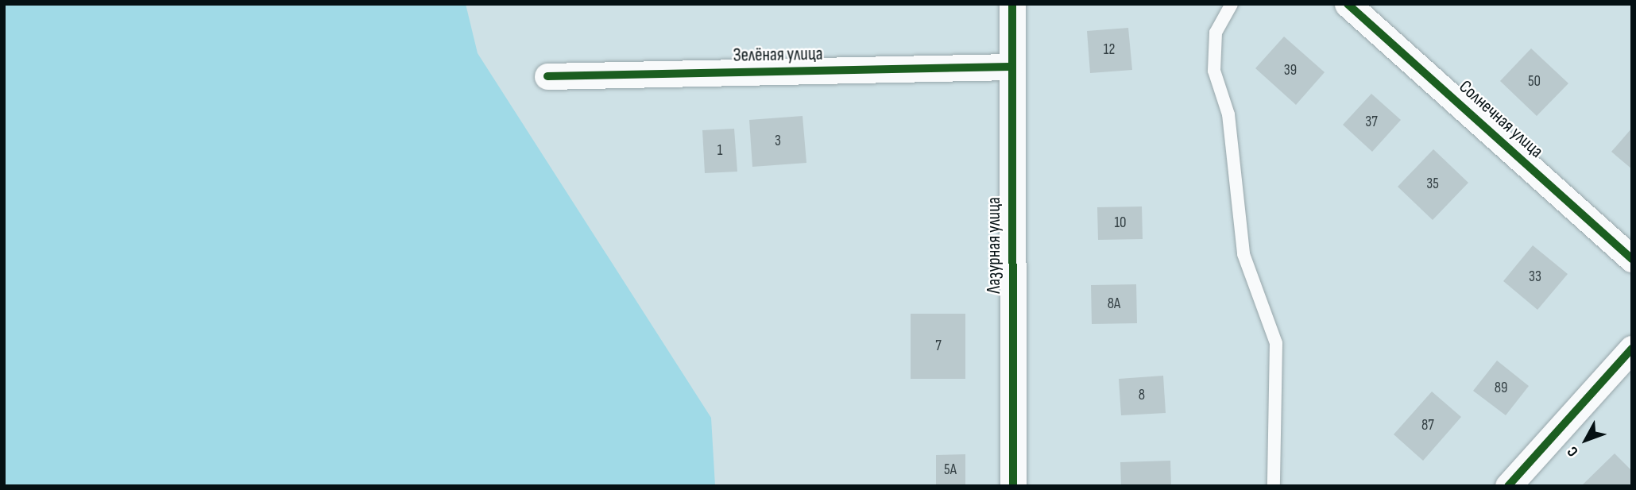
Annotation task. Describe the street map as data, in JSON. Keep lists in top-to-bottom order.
{
  "streets": {
    "street": ["Зелёная улица", "Солнечная улица", "Лазурная улица"]
  },
  "crossings": [
    ["Зелёная улица", "Лазурная улица"]
  ],
  "house_numbers": [
    "12",
    "39",
    "50",
    "37",
    "3",
    "1",
    "35",
    "10",
    "33",
    "8А",
    "7",
    "89",
    "8",
    "87",
    "5А"
  ],
  "north": "bottom left"
}
